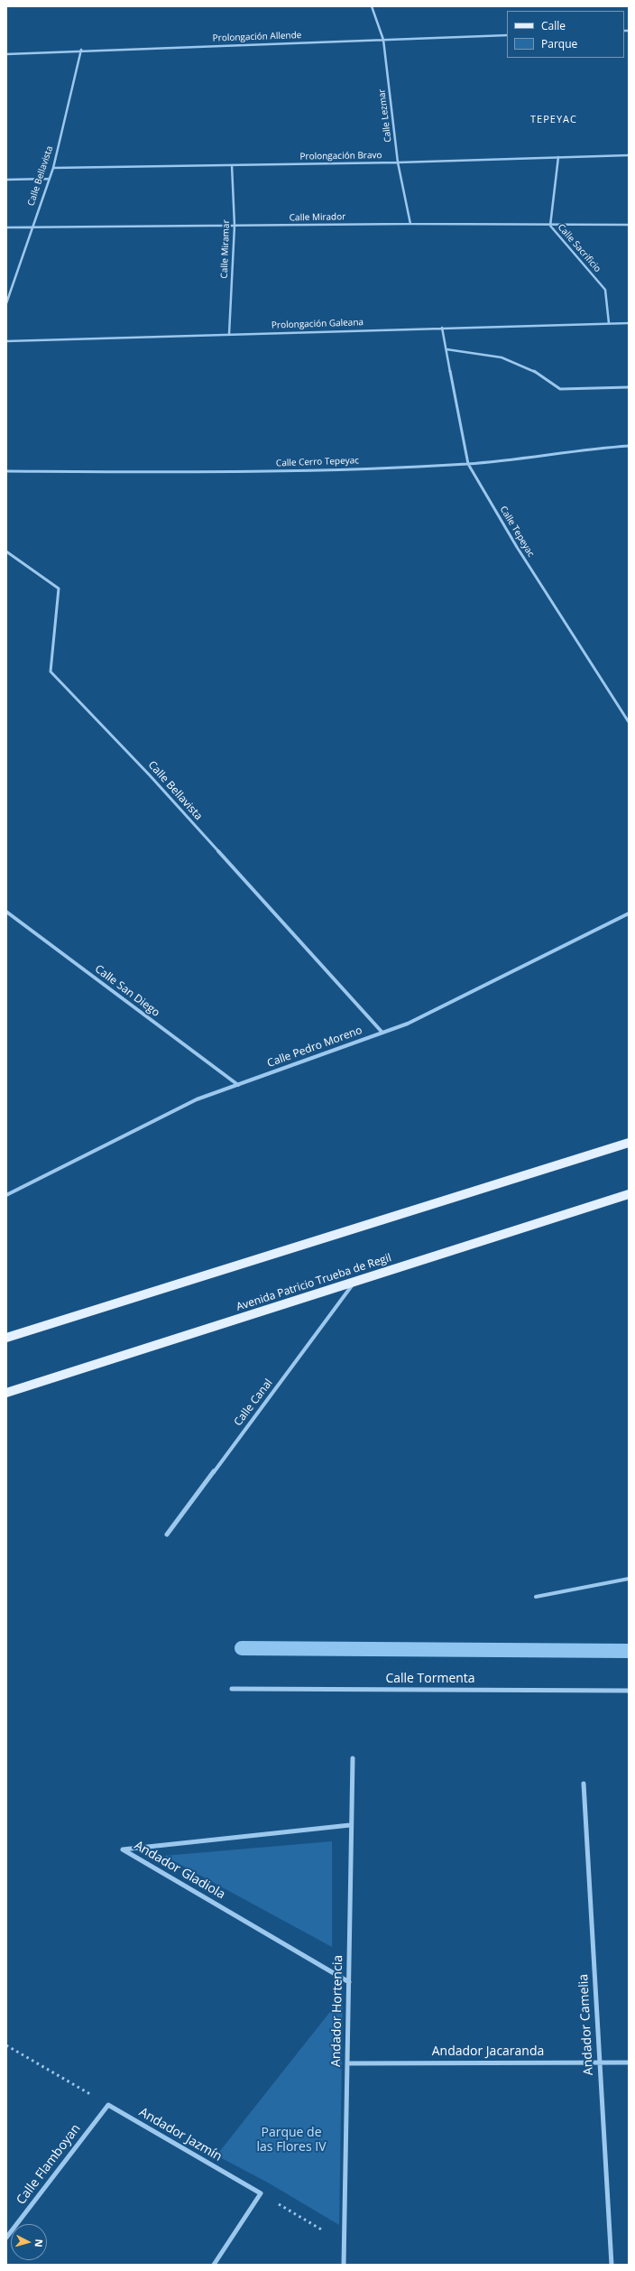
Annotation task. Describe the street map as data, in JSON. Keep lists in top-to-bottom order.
{
  "streets": {
    "main road": ["Avenida Patricio Trueba de Regil"],
    "street": [
      "Prolongación Allende",
      "Calle Lezmar",
      "Prolongación Bravo",
      "Calle Bellavista",
      "Calle Mirador",
      "Calle Sacrificio",
      "Calle Miramar",
      "Prolongación Galeana",
      "Calle Cerro Tepeyac",
      "Calle Tepeyac",
      "Calle San Diego",
      "Calle Pedro Moreno",
      "Calle Canal",
      "Calle Tormenta",
      "Andador Gladiola",
      "Andador Hortencia",
      "Andador Camelia",
      "Andador Jacaranda",
      "Andador Jazmín",
      "Calle Flamboyan"
    ]
  },
  "crossings": [
    ["Prolongación Allende", "Calle Lezmar"],
    ["Prolongación Allende", "Calle Bellavista"],
    ["Calle Lezmar", "Prolongación Bravo"],
    ["Calle Lezmar", "Calle Mirador"],
    ["Prolongación Bravo", "Calle Bellavista"],
    ["Prolongación Bravo", "Calle Sacrificio"],
    ["Prolongación Bravo", "Calle Miramar"],
    ["Calle Bellavista", "Calle Mirador"],
    ["Calle Bellavista", "Calle Pedro Moreno"],
    ["Calle Mirador", "Calle Sacrificio"],
    ["Calle Mirador", "Calle Miramar"],
    ["Calle Sacrificio", "Prolongación Galeana"],
    ["Calle Miramar", "Prolongación Galeana"],
    ["Prolongación Galeana", "Calle Tepeyac"],
    ["Calle Cerro Tepeyac", "Calle Tepeyac"],
    ["Calle San Diego", "Calle Pedro Moreno"],
    ["Avenida Patricio Trueba de Regil", "Calle Canal"],
    ["Andador Gladiola", "Andador Hortencia"],
    ["Andador Hortencia", "Andador Jacaranda"],
    ["Andador Camelia", "Andador Jacaranda"],
    ["Andador Jazmín", "Calle Flamboyan"]
  ],
  "districts": ["TEPEYAC"],
  "parks": ["Parque de las Flores IV"],
  "legend": ["Calle", "Parque"],
  "north": "right"
}
